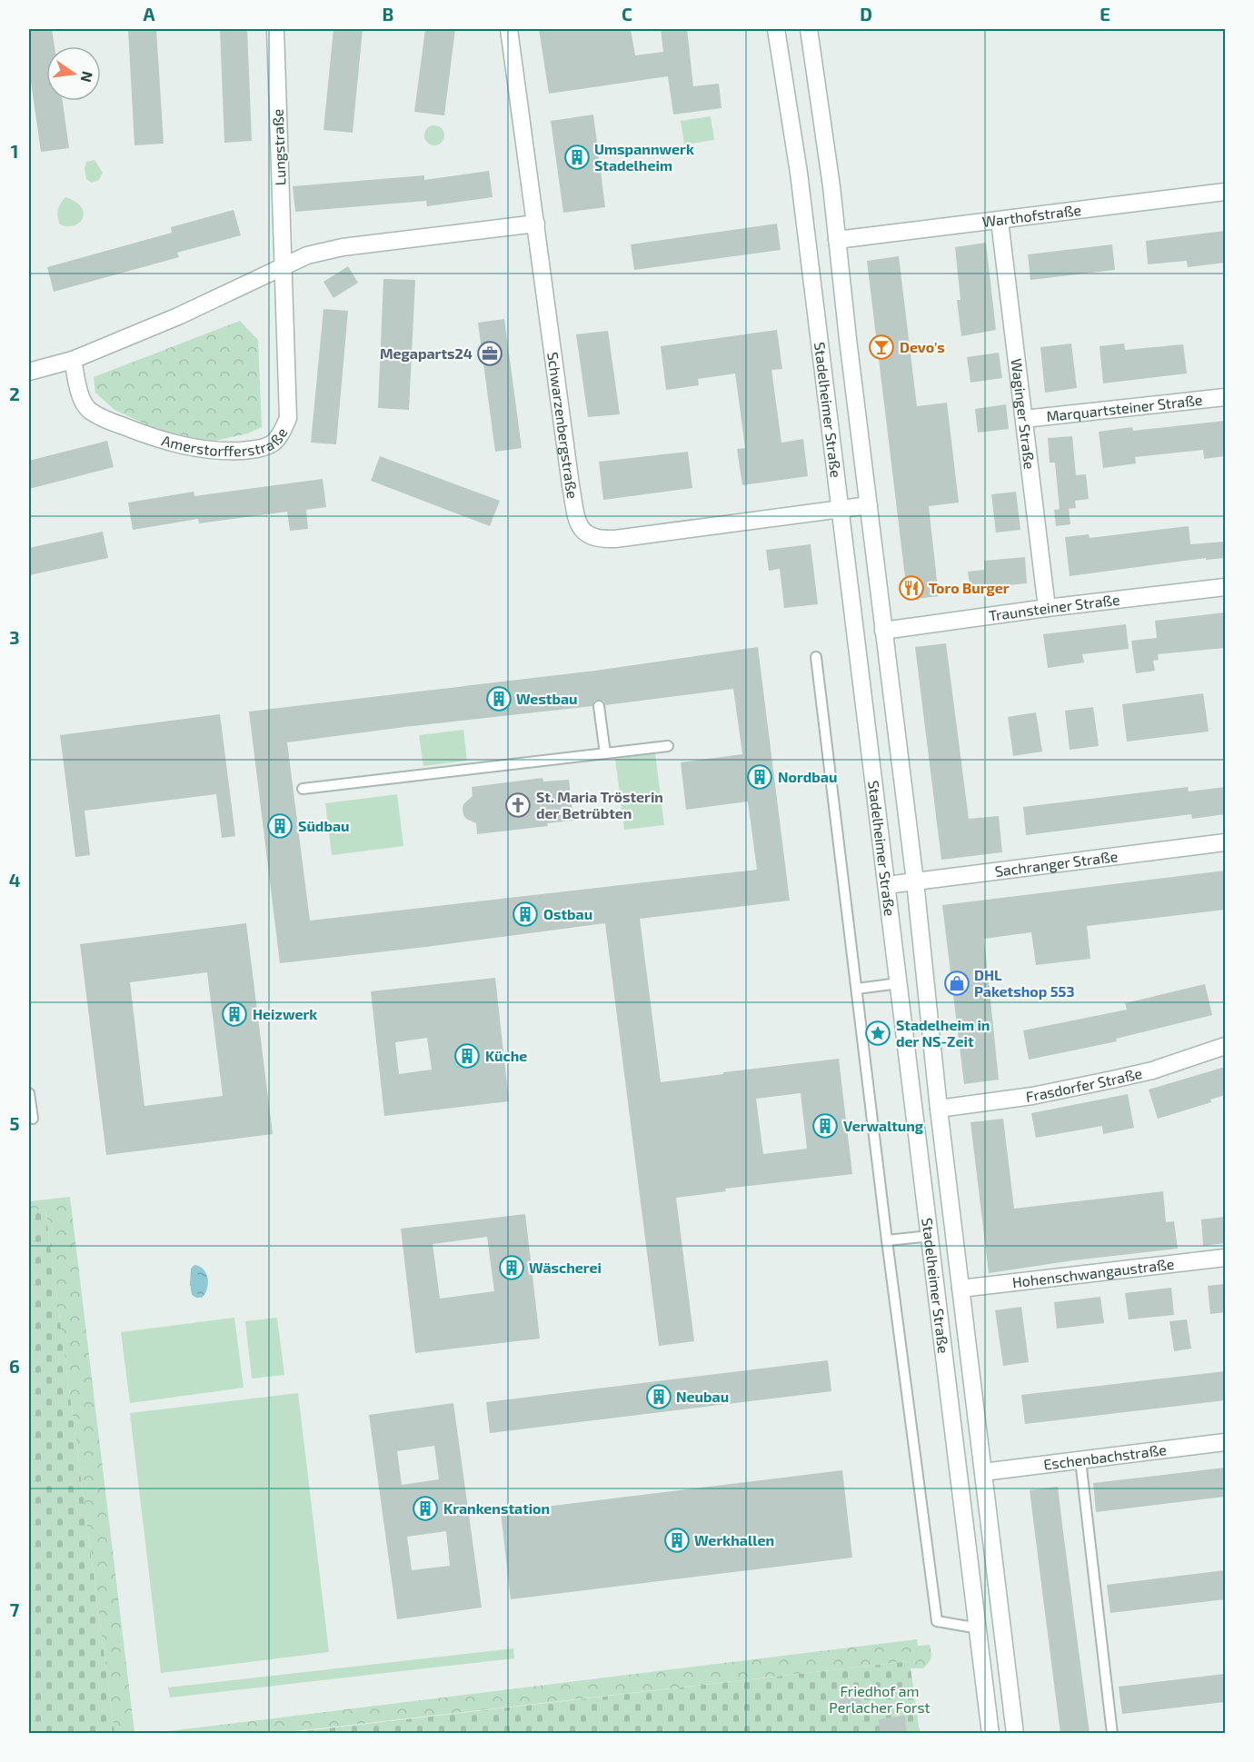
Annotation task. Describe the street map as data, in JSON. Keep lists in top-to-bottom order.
{
  "streets": {
    "street": [
      "Lungstraße",
      "Warthofstraße",
      "Marquartsteiner Straße",
      "Stadelheimer Straße",
      "Waginger Straße",
      "Schwarzenbergstraße",
      "Amerstorfferstraße",
      "Traunsteiner Straße",
      "Sachranger Straße",
      "Frasdorfer Straße",
      "Hohenschwangaustraße",
      "Eschenbachstraße"
    ]
  },
  "crossings": [
    ["Lungstraße", "Amerstorfferstraße"],
    ["Warthofstraße", "Stadelheimer Straße"],
    ["Warthofstraße", "Waginger Straße"],
    ["Marquartsteiner Straße", "Waginger Straße"],
    ["Stadelheimer Straße", "Schwarzenbergstraße"],
    ["Stadelheimer Straße", "Traunsteiner Straße"],
    ["Stadelheimer Straße", "Sachranger Straße"],
    ["Stadelheimer Straße", "Frasdorfer Straße"],
    ["Stadelheimer Straße", "Hohenschwangaustraße"],
    ["Stadelheimer Straße", "Eschenbachstraße"],
    ["Waginger Straße", "Traunsteiner Straße"]
  ],
  "parks": ["Friedhof am Perlacher Forst"],
  "places": {
    "building": [
      "Umspannwerk Stadelheim",
      "Westbau",
      "Nordbau",
      "Südbau",
      "Ostbau",
      "Heizwerk",
      "Küche",
      "Verwaltung",
      "Wäscherei",
      "Neubau",
      "Krankenstation",
      "Werkhallen"
    ],
    "bar": ["Devo's"],
    "office": ["Megaparts24"],
    "restaurant": ["Toro Burger"],
    "church": ["St. Maria Trösterin der Betrübten"],
    "shop": ["DHL Paketshop 553"],
    "place": ["Stadelheim in der NS-Zeit"]
  },
  "north": "right",
  "grid": {
    "columns": [
      "A",
      "B",
      "C",
      "D",
      "E"
    ],
    "rows": [
      "1",
      "2",
      "3",
      "4",
      "5",
      "6",
      "7"
    ]
  }
}
